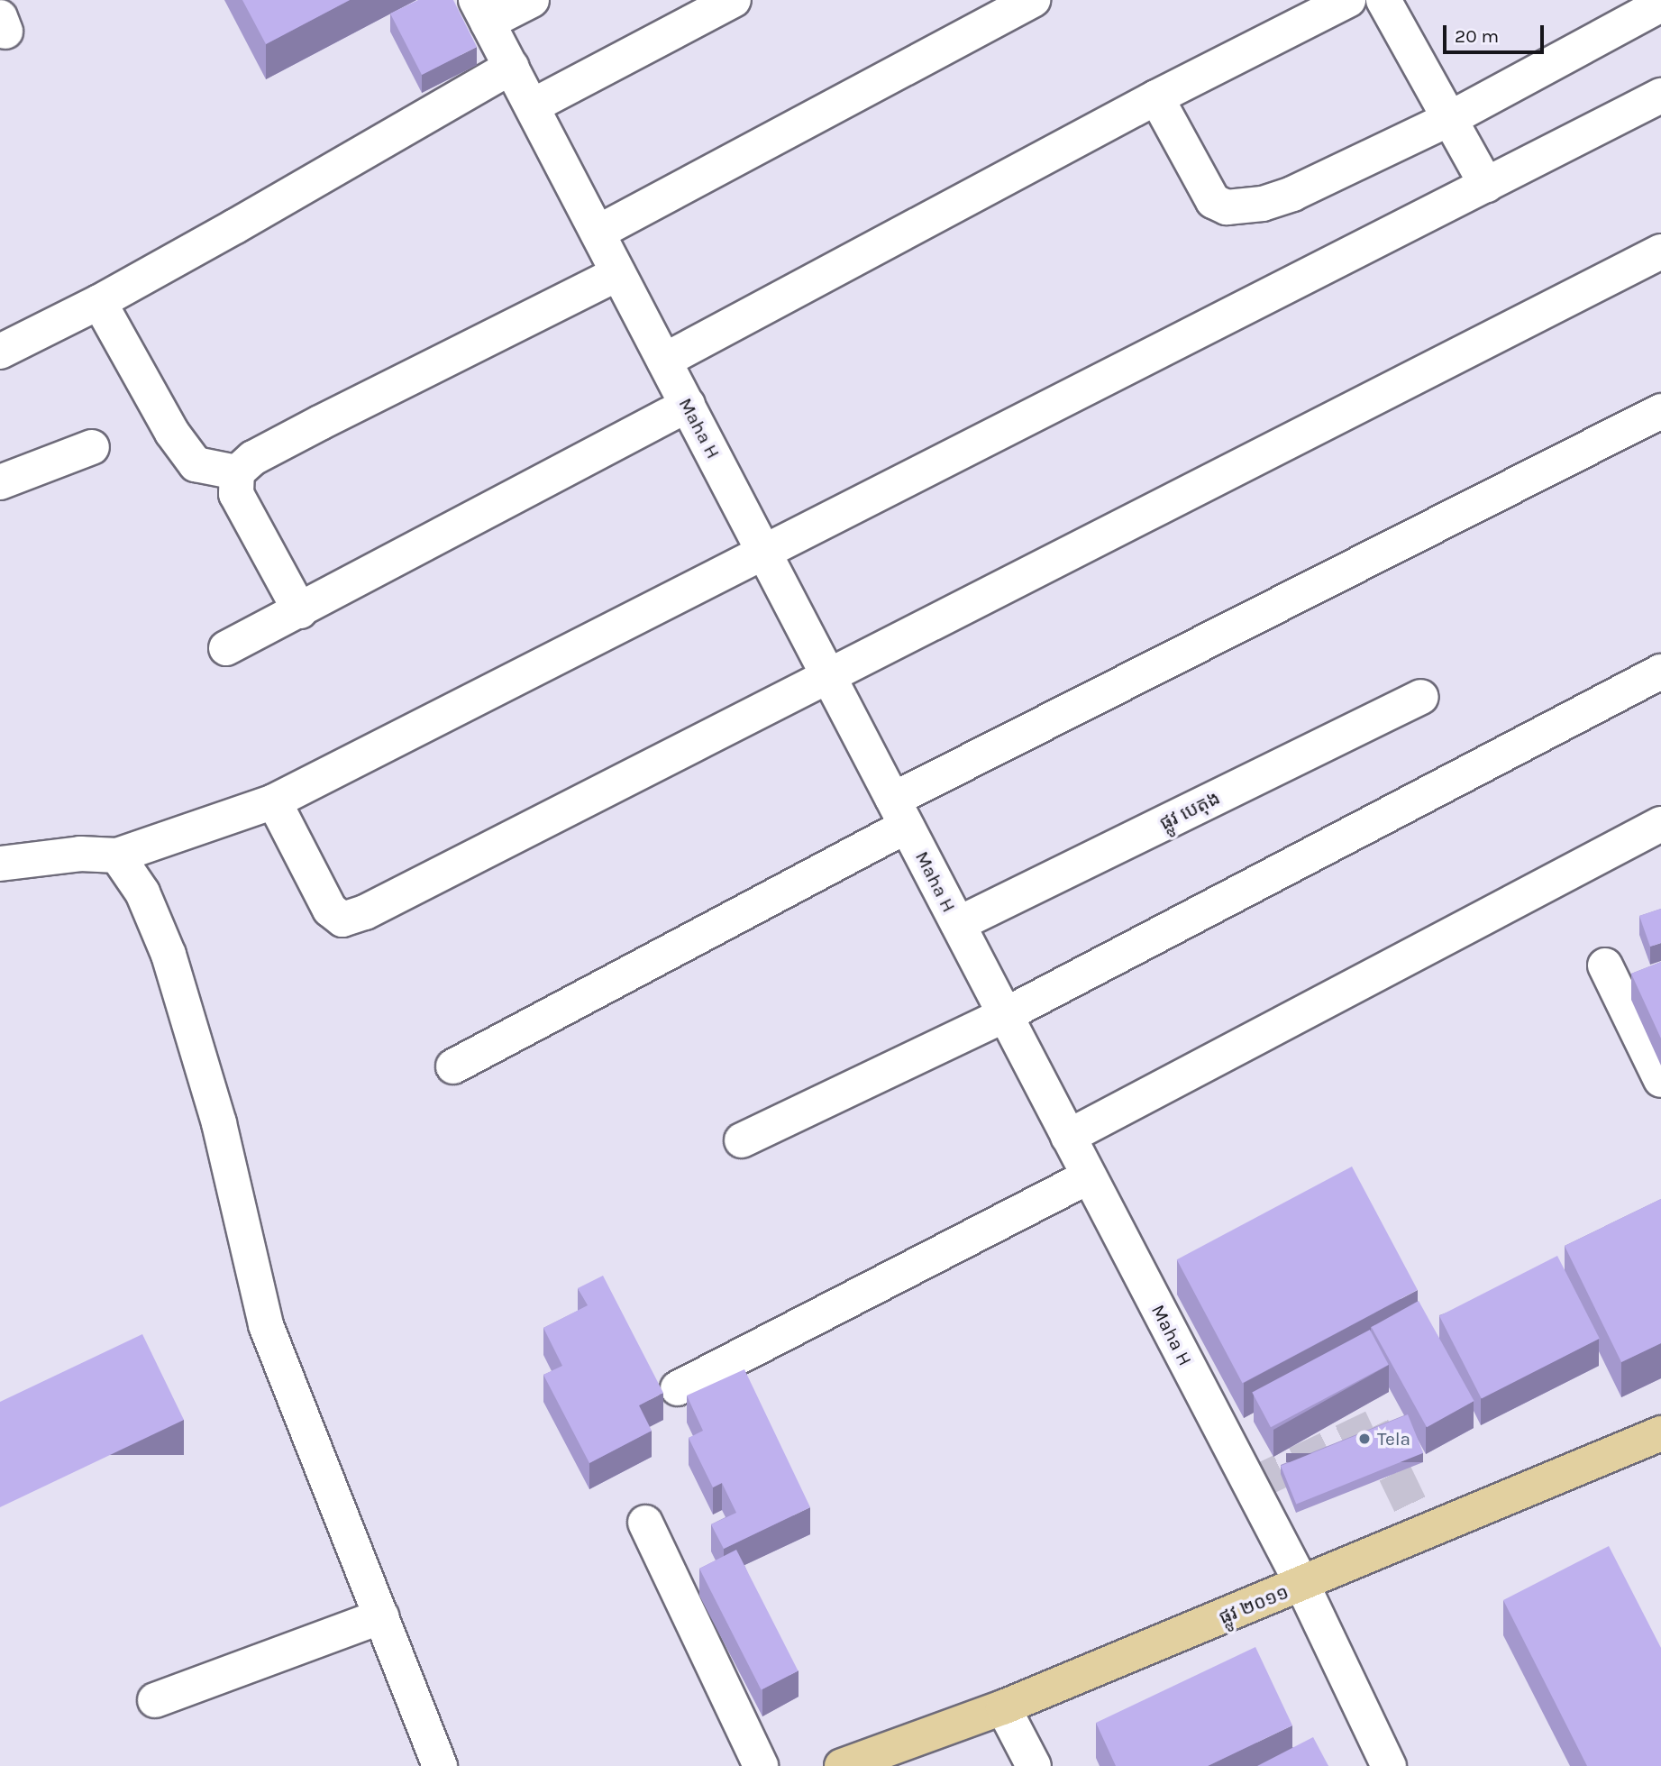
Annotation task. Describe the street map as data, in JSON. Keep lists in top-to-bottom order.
{
  "streets": {
    "main road": ["ផ្លូវ ២០១១"],
    "street": ["Maha H", "ផ្លូវ បេតុង"]
  },
  "crossings": [
    ["Maha H", "ផ្លូវ បេតុង"],
    ["Maha H", "ផ្លូវ ២០១១"]
  ],
  "places": ["Tela"],
  "scale_bar": "20 m"
}
